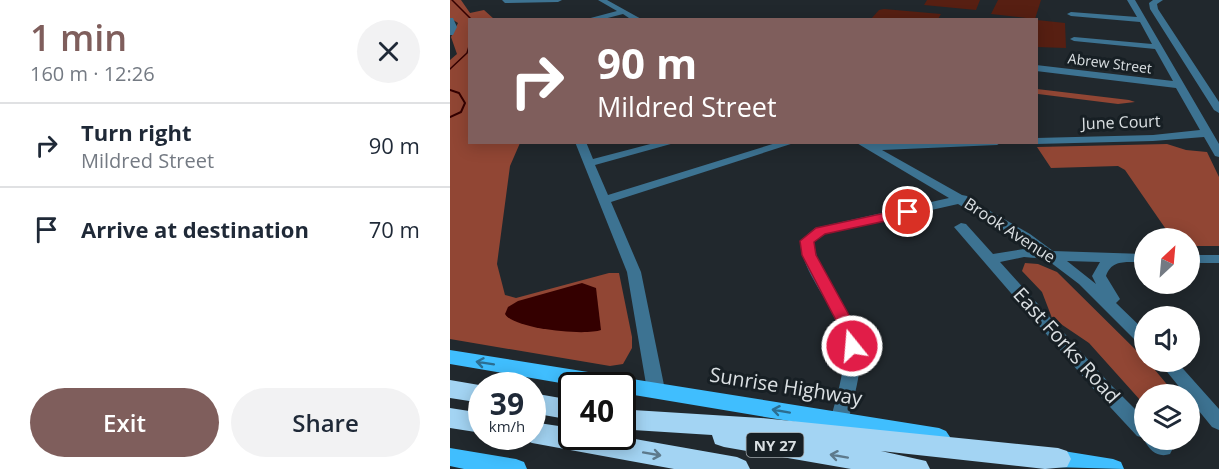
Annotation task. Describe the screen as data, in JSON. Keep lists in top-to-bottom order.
{
  "streets": {
    "highway": ["NY 27"],
    "main road": ["Sunrise Highway"],
    "street": [
      "Abrew Street",
      "June Court",
      "Brook Avenue",
      "East Forks Road"
    ]
  },
  "one_way": ["Sunrise Highway"],
  "north": "top right",
  "page": {
    "heading": ["1 min", "160 m · 12:26"],
    "turn": ["90 m", "Mildred Street"],
    "list": [
      {
        "name": "Turn right",
        "note": "Mildred Street",
        "value": "90 m"
      },
      {
        "name": "Arrive at destination",
        "value": "70 m"
      }
    ],
    "speed": "39 km/h",
    "limit": "40",
    "buttons": ["Exit", "Share"]
  }
}
